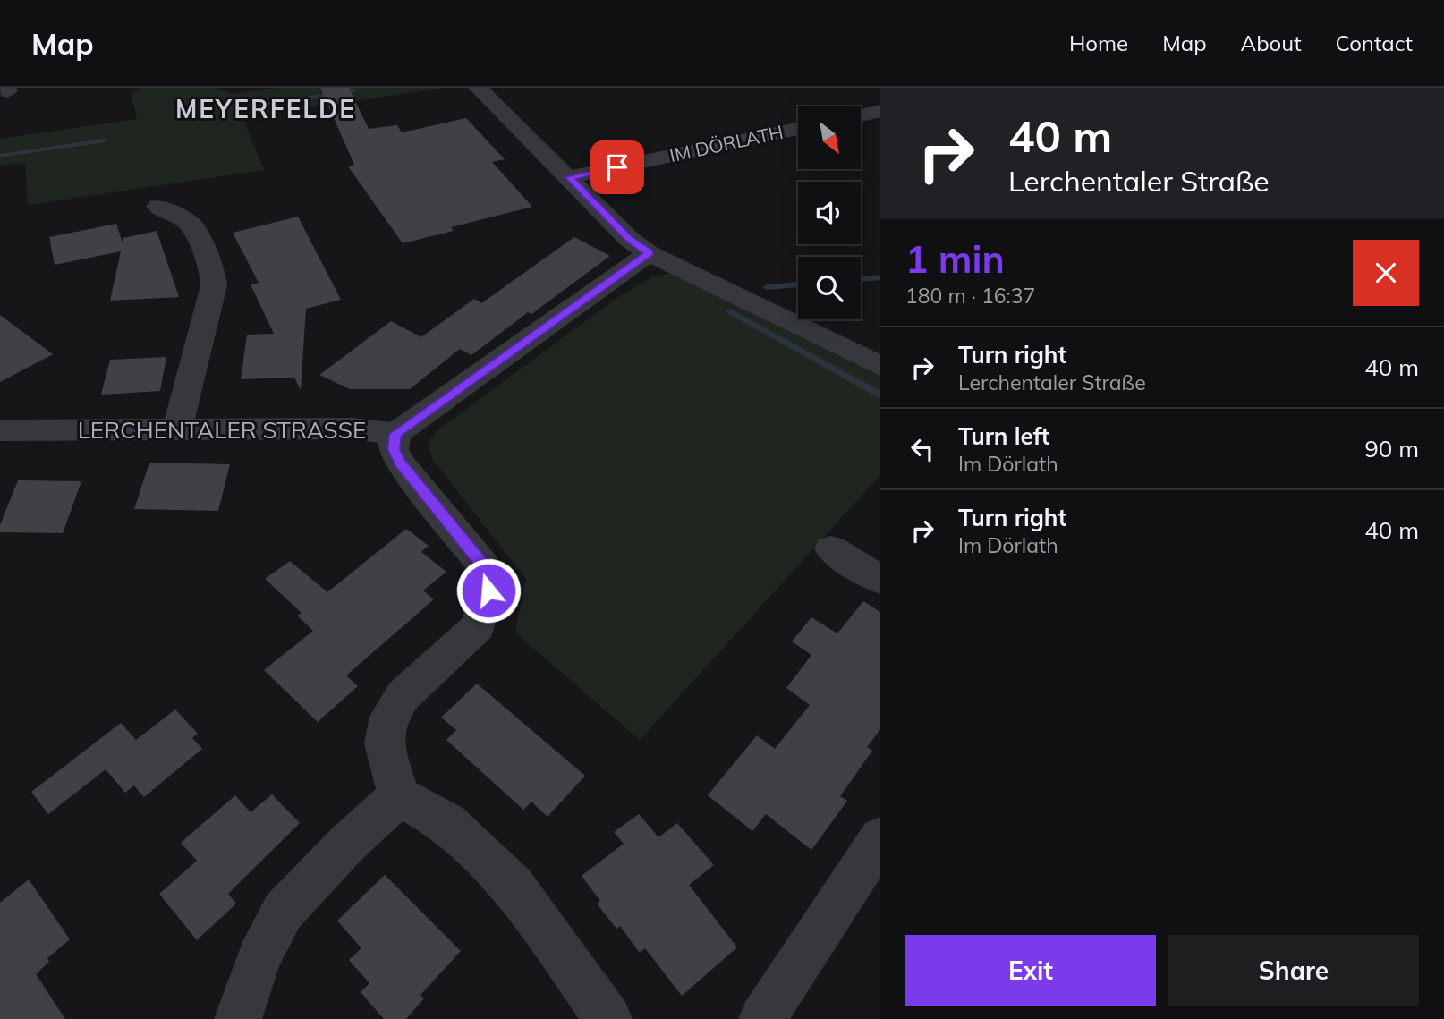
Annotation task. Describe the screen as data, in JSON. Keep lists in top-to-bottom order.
{
  "streets": {
    "street": ["IM DÖRLATH", "LERCHENTALER STRASSE"]
  },
  "districts": ["MEYERFELDE"],
  "north": "bottom right",
  "page": {
    "header": "Map",
    "nav": [
      "Home",
      "Map",
      "About",
      "Contact"
    ],
    "turn": ["40 m", "Lerchentaler Straße"],
    "heading": ["1 min", "180 m · 16:37"],
    "list": [
      {
        "name": "Turn right",
        "note": "Lerchentaler Straße",
        "value": "40 m"
      },
      {
        "name": "Turn left",
        "note": "Im Dörlath",
        "value": "90 m"
      },
      {
        "name": "Turn right",
        "note": "Im Dörlath",
        "value": "40 m"
      }
    ],
    "buttons": ["Exit", "Share"]
  }
}
